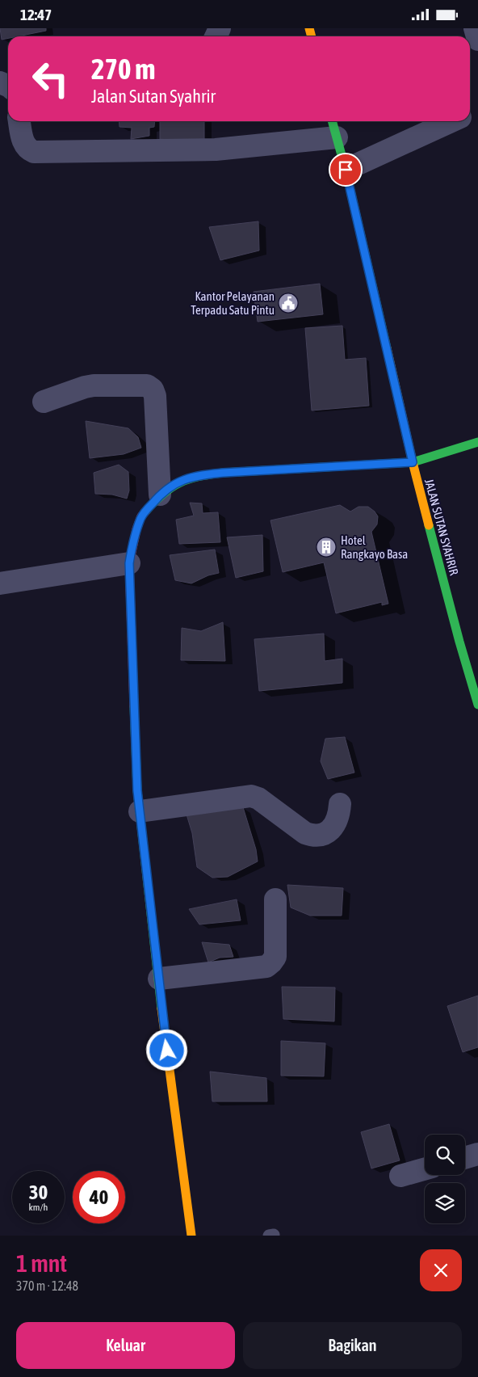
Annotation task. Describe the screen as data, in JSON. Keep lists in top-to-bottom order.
{
  "streets": {
    "main road": ["JALAN SUTAN SYAHRIR"]
  },
  "places": {
    "public building": ["Kantor Pelayanan Terpadu Satu Pintu"],
    "building": ["Hotel Rangkayo Basa"]
  },
  "page": {
    "status": "12:47",
    "turn": ["270 m", "Jalan Sutan Syahrir"],
    "speed": "30 km/h",
    "limit": "40",
    "heading": ["1 mnt", "370 m · 12:48"],
    "buttons": ["Keluar", "Bagikan"]
  }
}
